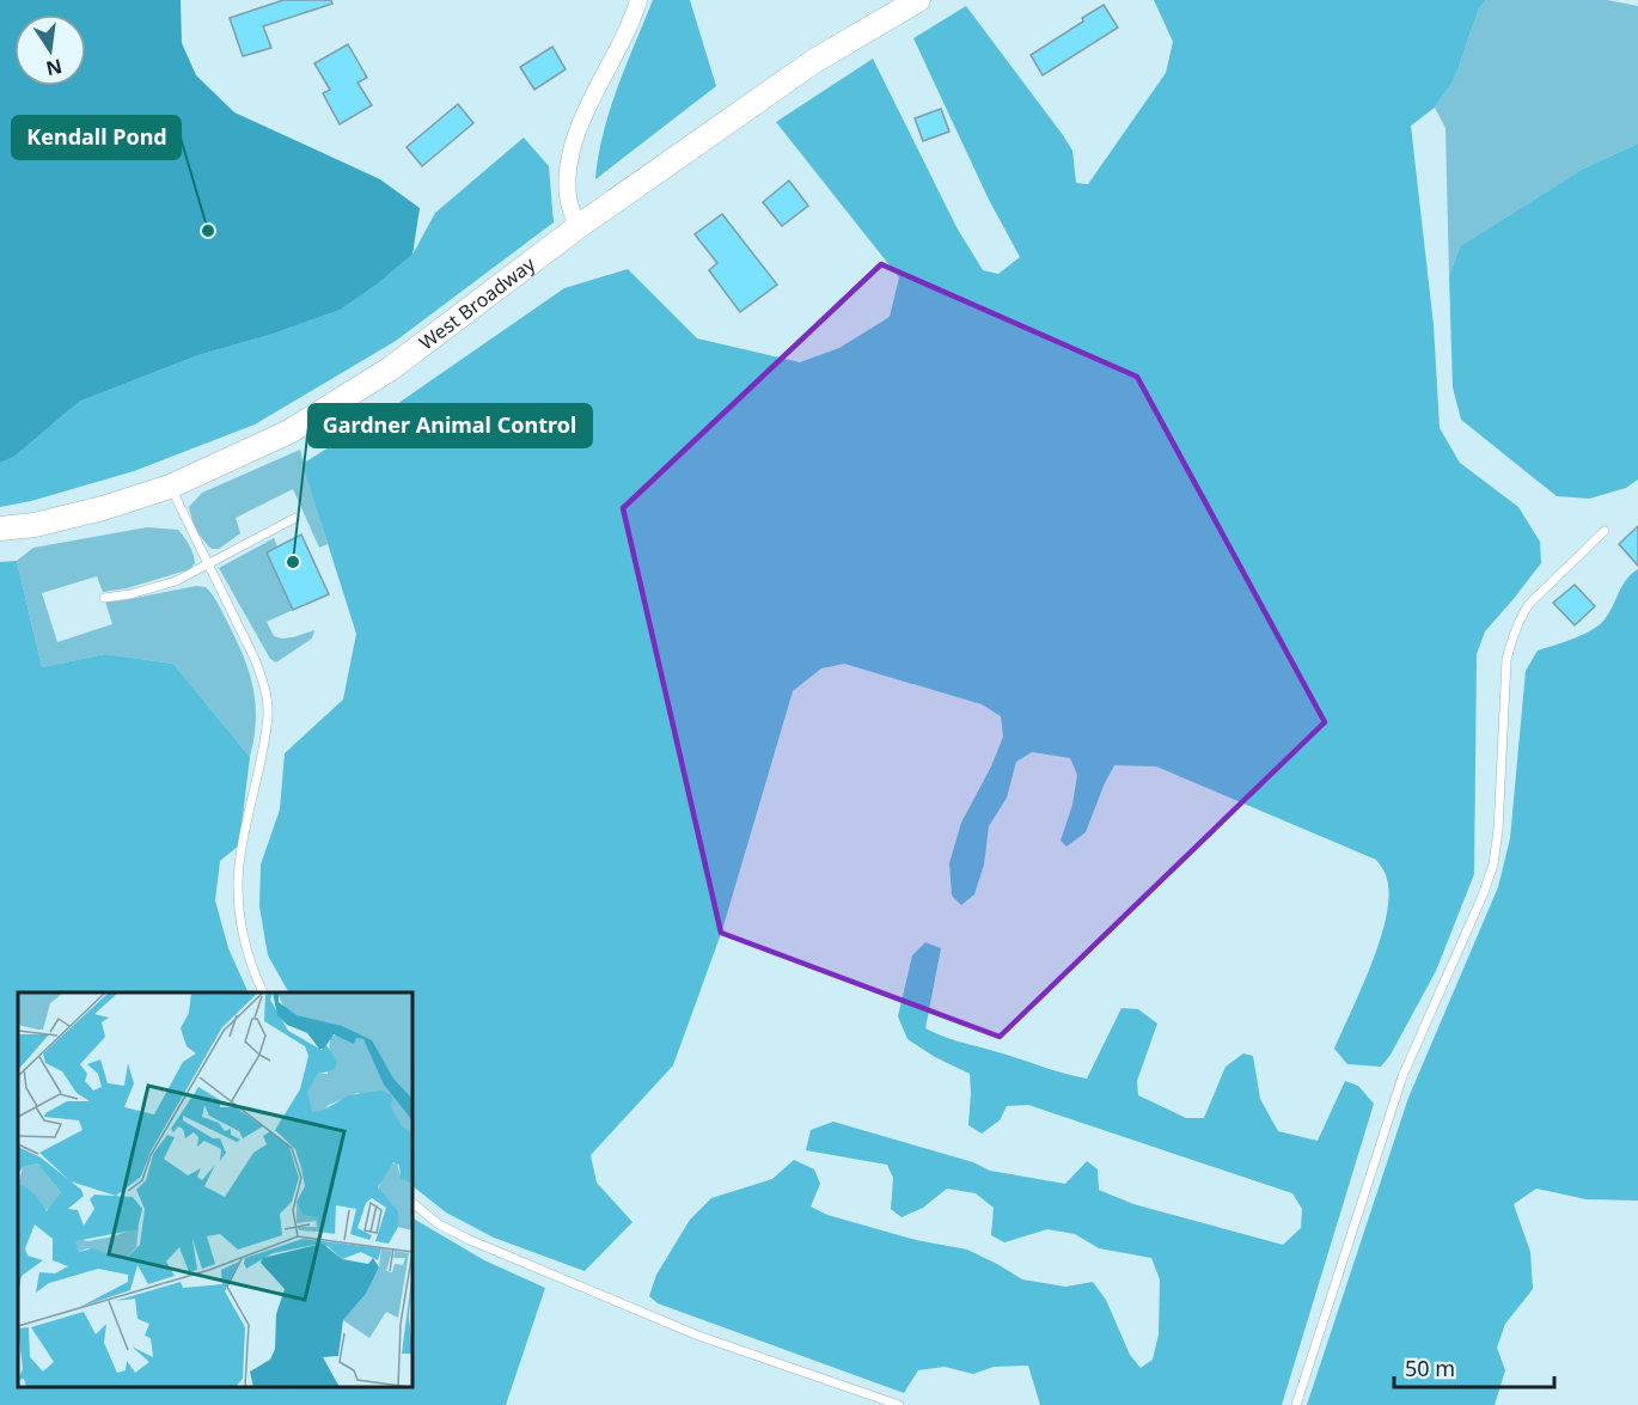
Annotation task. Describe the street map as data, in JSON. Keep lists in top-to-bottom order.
{
  "streets": {
    "main road": ["West Broadway"]
  },
  "places": ["Kendall Pond", "Gardner Animal Control"],
  "scale_bar": "50 m",
  "north": "bottom"
}
